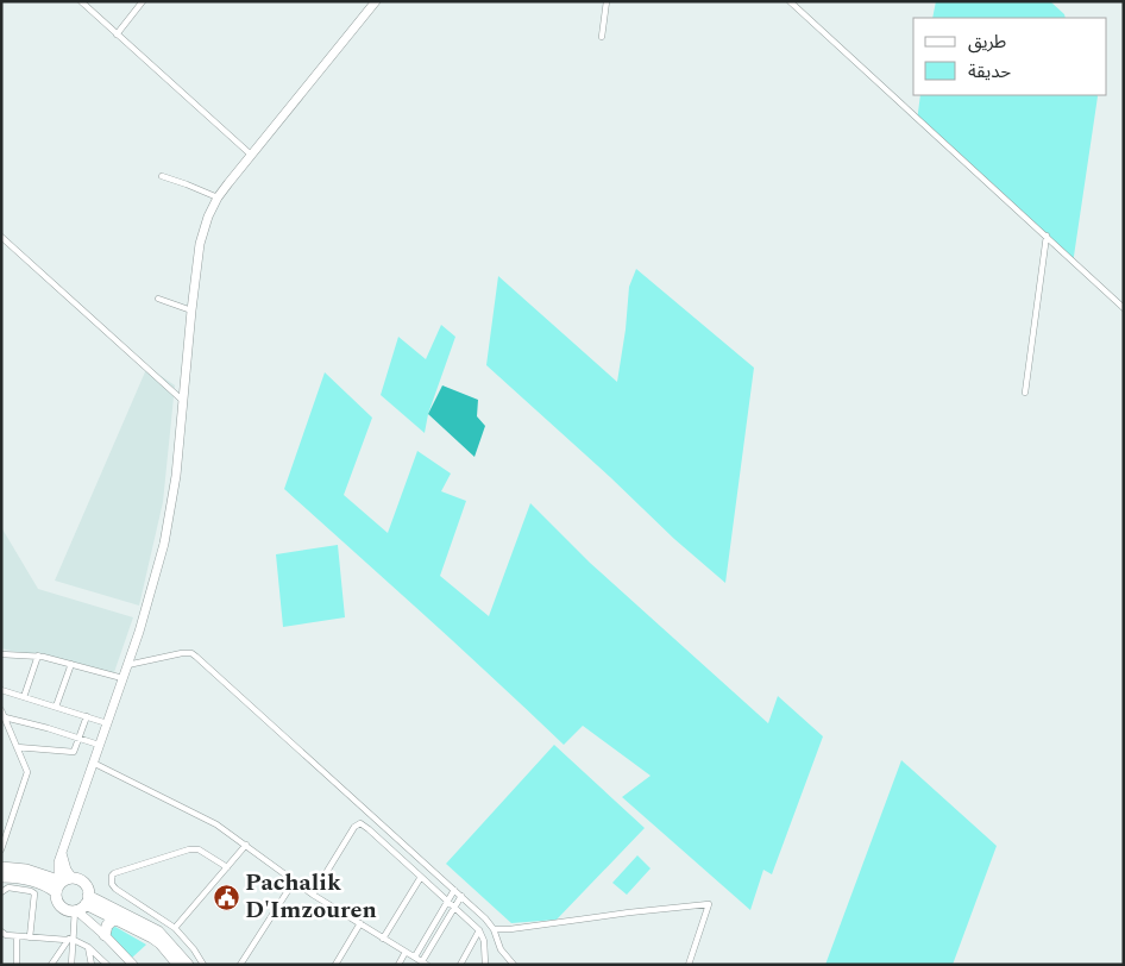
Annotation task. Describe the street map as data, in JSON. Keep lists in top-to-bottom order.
{
  "places": {
    "public building": ["Pachalik D'Imzouren"]
  },
  "legend": ["طريق", "حديقة"]
}
